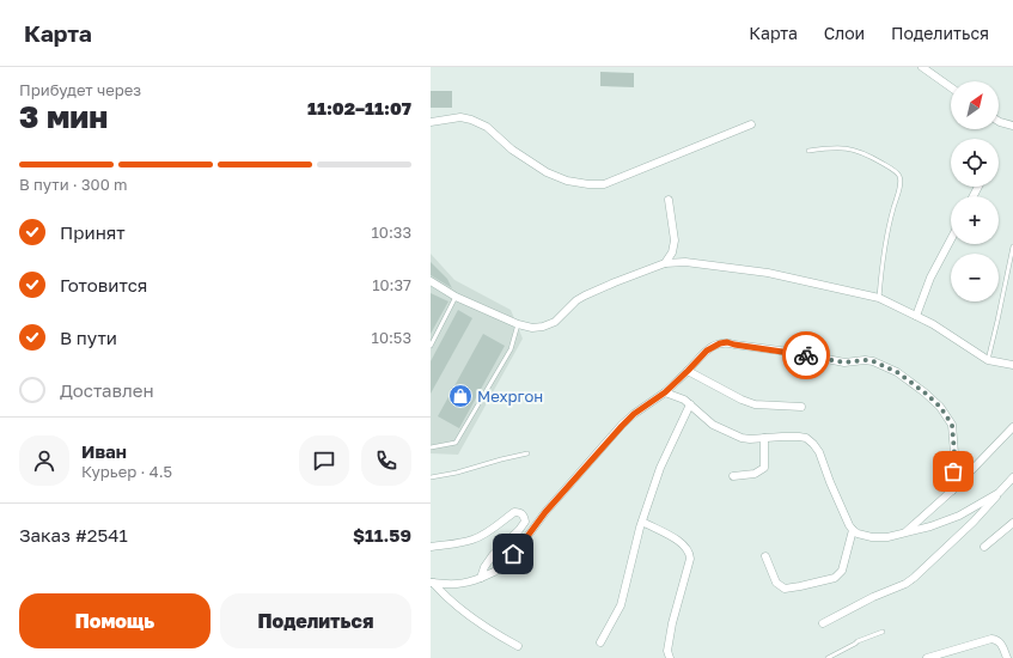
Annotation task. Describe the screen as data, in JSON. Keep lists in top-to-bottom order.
{
  "places": {
    "shop": ["Мехргон"]
  },
  "north": "top right",
  "page": {
    "header": "Карта",
    "nav": ["Карта", "Слои", "Поделиться"],
    "heading": ["3 мин", "Прибудет через", "11:02–11:07"],
    "panel": [
      "Иван",
      "Курьер · 4.5",
      "Заказ #2541",
      "$11.59"
    ],
    "map_buttons": ["+", "−"],
    "bar": "В пути · 300 m",
    "list": [
      ["Принят", "10:33"],
      ["Готовится", "10:37"],
      ["В пути", "10:53"],
      "Доставлен"
    ],
    "buttons": ["Помощь", "Поделиться"]
  }
}
